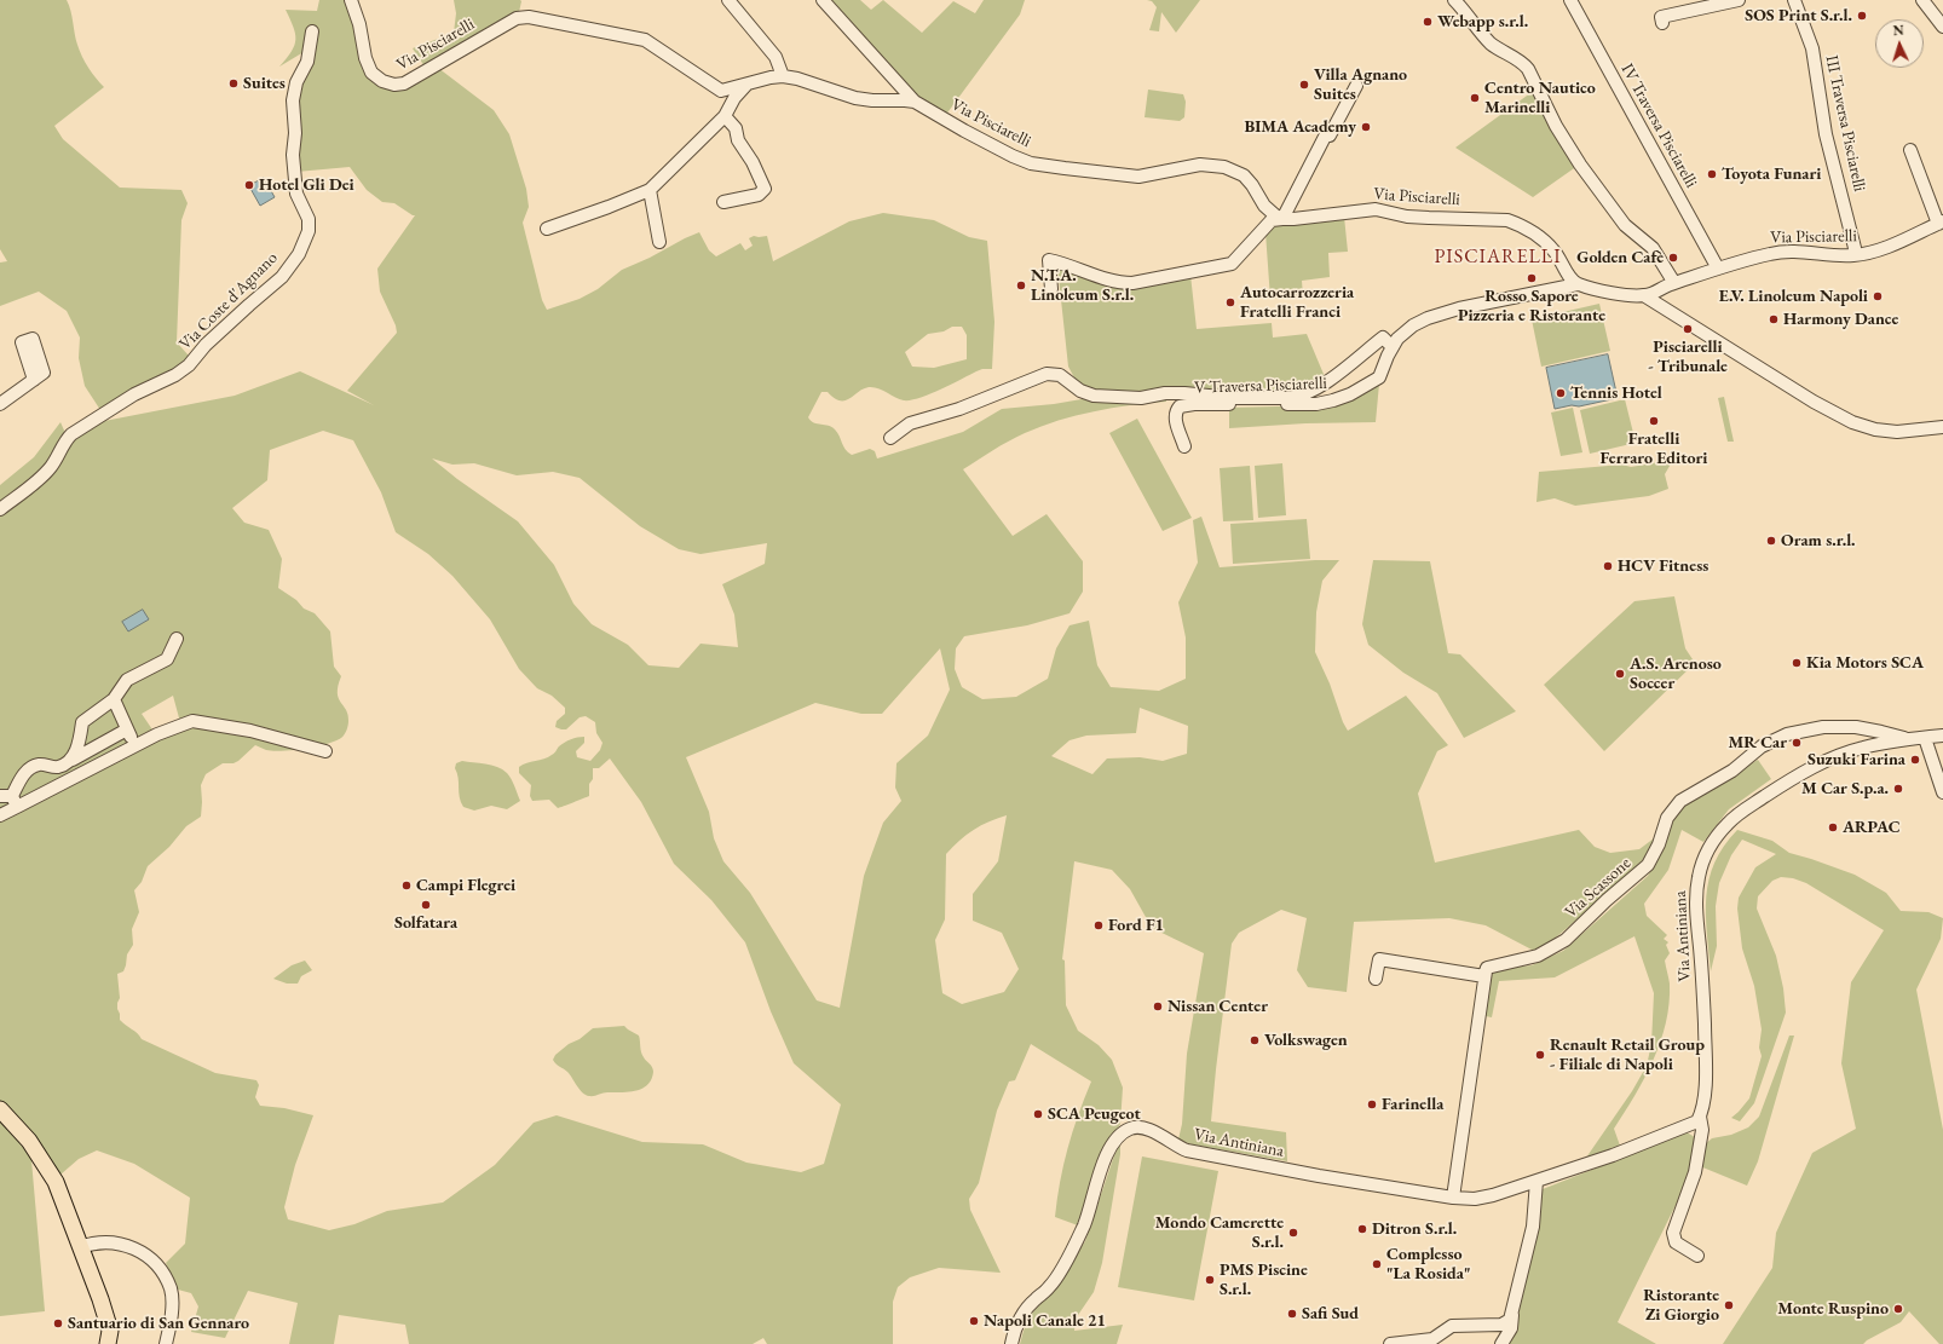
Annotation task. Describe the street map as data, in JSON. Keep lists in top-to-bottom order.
{
  "streets": {
    "street": [
      "Via Pisciarelli",
      "III Traversa Pisciarelli",
      "IV Traversa Pisciarelli",
      "Via Coste d'Agnano",
      "V Traversa Pisciarelli",
      "Via Scassone",
      "Via Antiniana"
    ]
  },
  "crossings": [
    ["Via Pisciarelli", "III Traversa Pisciarelli"],
    ["Via Pisciarelli", "IV Traversa Pisciarelli"],
    ["Via Pisciarelli", "V Traversa Pisciarelli"],
    ["Via Scassone", "Via Antiniana"]
  ],
  "districts": ["PISCIARELLI"],
  "places": [
    "SOS Print S.r.l.",
    "Webapp s.r.l.",
    "Suites",
    "Villa Agnano Suites",
    "Centro Nautico Marinelli",
    "BIMA Academy",
    "Toyota Funari",
    "Hotel Gli Dei",
    "Golden Cafè",
    "Rosso Sapore Pizzeria e Ristorante",
    "N.T.A. Linoleum S.r.l.",
    "E.V. Linoleum Napoli",
    "Autocarrozzeria Fratelli Franci",
    "Harmony Dance",
    "Pisciarelli - Tribunale",
    "Tennis Hotel",
    "Fratelli Ferraro Editori",
    "Oram s.r.l.",
    "HCV Fitness",
    "Kia Motors SCA",
    "A.S. Arenoso Soccer",
    "MR Car",
    "Suzuki Farina",
    "M Car S.p.a.",
    "ARPAC",
    "Campi Flegrei",
    "Solfatara",
    "Ford F1",
    "Nissan Center",
    "Volkswagen",
    "Renault Retail Group - Filiale di Napoli",
    "Farinella",
    "SCA Peugeot",
    "Ditron S.r.l.",
    "Mondo Camerette S.r.l.",
    "Complesso \"La Rosida\"",
    "PMS Piscine S.r.l.",
    "Ristorante Zi Giorgio",
    "Monte Ruspino",
    "Safi Sud",
    "Napoli Canale 21",
    "Santuario di San Gennaro"
  ],
  "north": "top"
}
